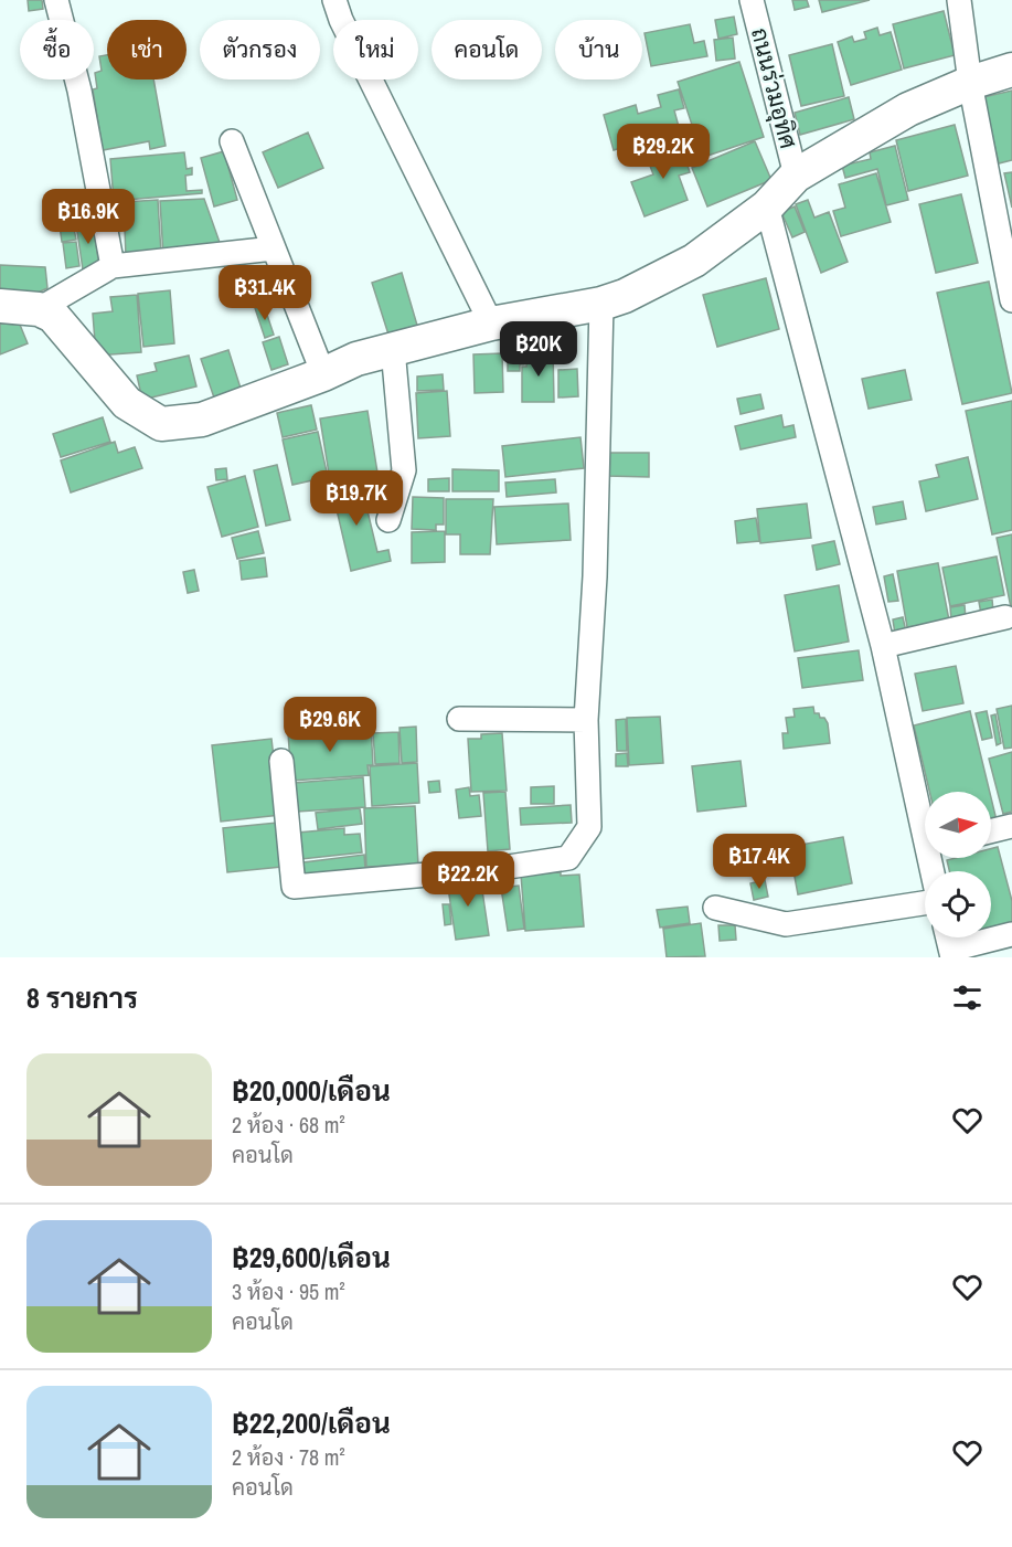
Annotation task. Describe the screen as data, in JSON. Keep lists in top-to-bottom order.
{
  "streets": {
    "street": ["ถนนร่วมอุทิศ"]
  },
  "north": "right",
  "page": {
    "chip": [
      "ซื้อ",
      "เช่า",
      "ตัวกรอง",
      "ใหม่",
      "คอนโด",
      "บ้าน"
    ],
    "price": [
      "฿29.2K",
      "฿16.9K",
      "฿31.4K",
      "฿20K",
      "฿19.7K",
      "฿29.6K",
      "฿17.4K",
      "฿22.2K"
    ],
    "heading": "8 รายการ",
    "list": [
      {
        "name": "฿20,000/เดือน",
        "note": "2 ห้อง · 68 m² · คอนโด"
      },
      {
        "name": "฿29,600/เดือน",
        "note": "3 ห้อง · 95 m² · คอนโด"
      },
      {
        "name": "฿22,200/เดือน",
        "note": "2 ห้อง · 78 m² · คอนโด"
      }
    ]
  }
}
